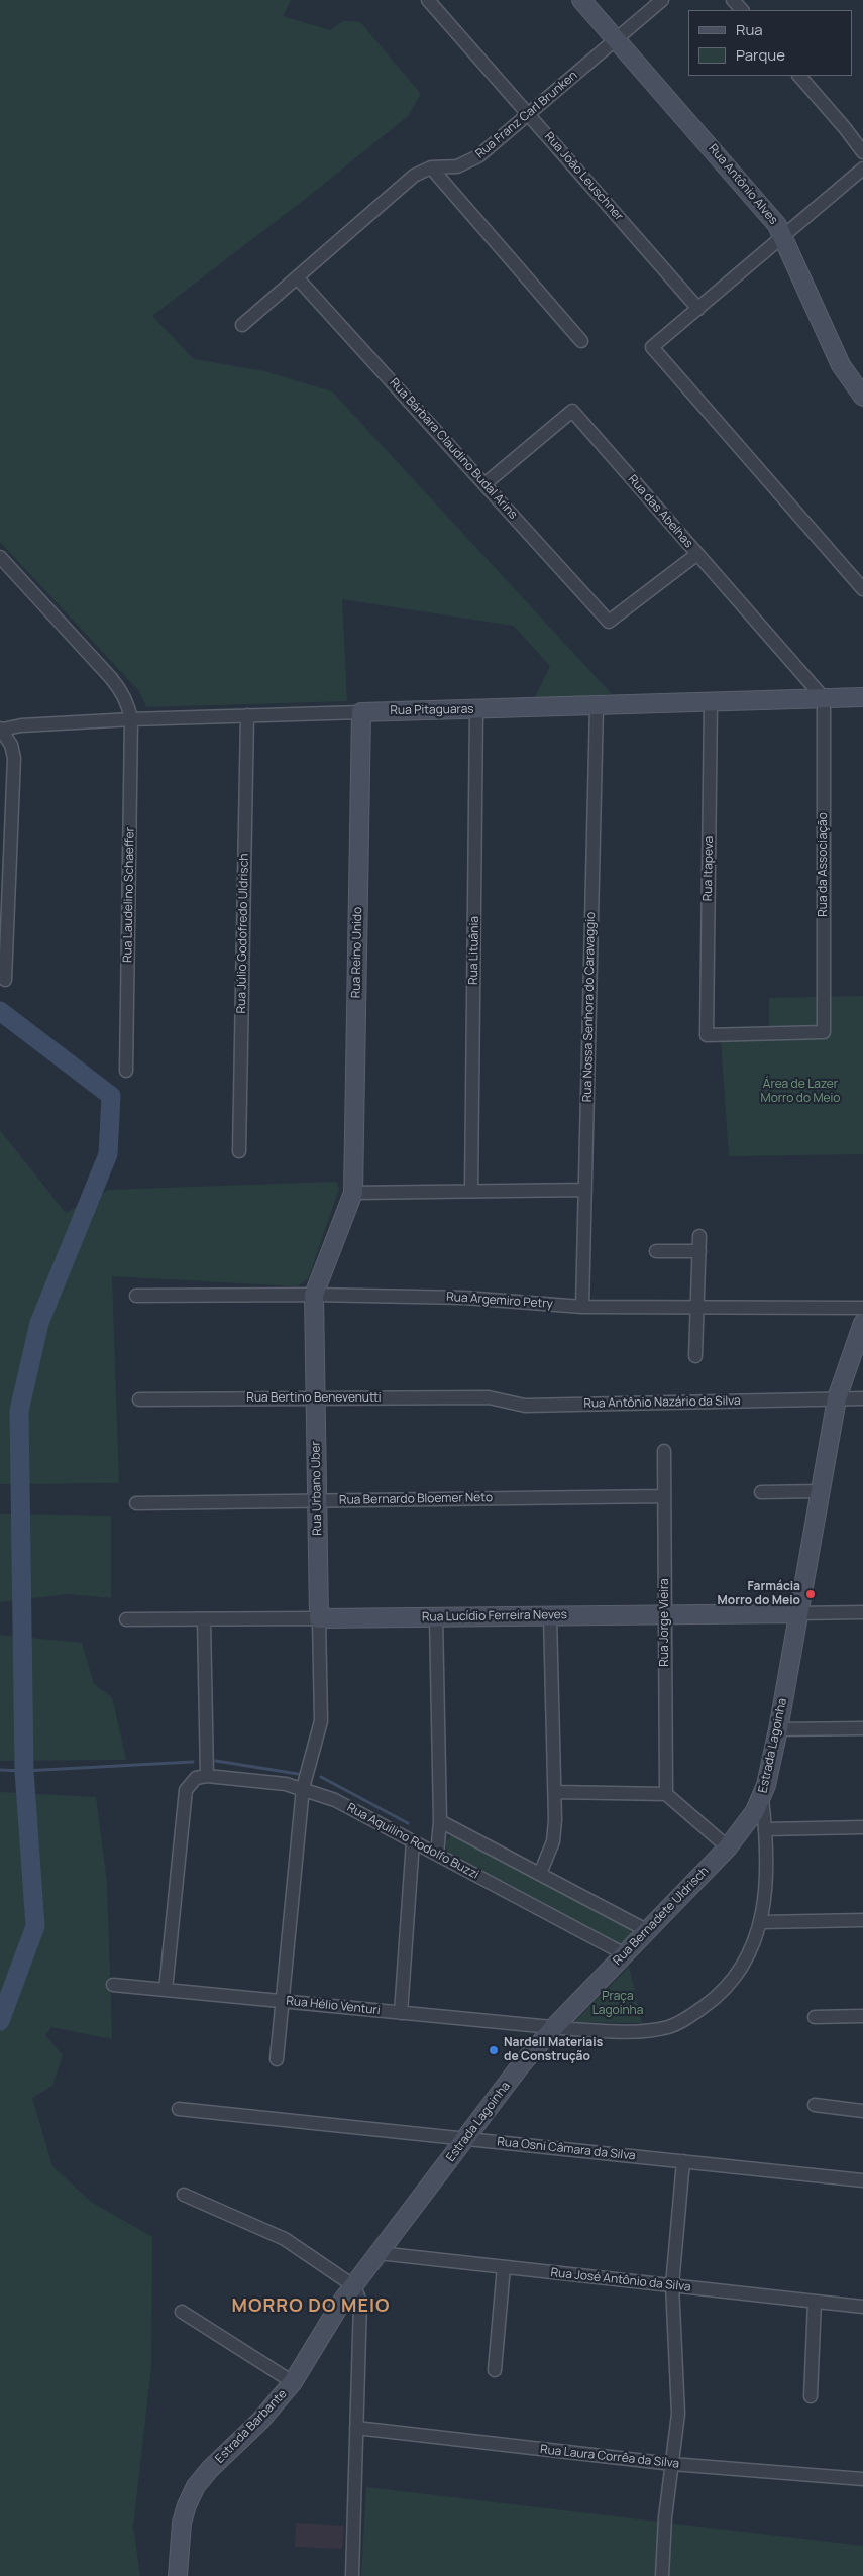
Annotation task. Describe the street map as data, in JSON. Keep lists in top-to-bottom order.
{
  "streets": {
    "street": [
      "Rua Franz Carl Brunken",
      "Rua João Leuschner",
      "Rua Antônio Alves",
      "Rua Bárbara Claudino Budal Arins",
      "Rua das Abelhas",
      "Rua Pitaguaras",
      "Rua da Associação",
      "Rua Itapeva",
      "Rua Laudelino Schaeffer",
      "Rua Júlio Godofredo Uldrisch",
      "Rua Lituânia",
      "Rua Reino Unido",
      "Rua Nossa Senhora do Caravaggio",
      "Rua Argemiro Petry",
      "Rua Bertino Benevenutti",
      "Rua Antônio Nazário da Silva",
      "Rua Urbano Uber",
      "Rua Bernardo Bloemer Neto",
      "Rua Lucídio Ferreira Neves",
      "Rua Jorge Vieira",
      "Estrada Lagoinha",
      "Rua Aquilino Rodolfo Buzzi",
      "Rua Bernadete Uldrisch",
      "Rua Hélio Venturi",
      "Rua Osni Câmara da Silva",
      "Rua José Antônio da Silva",
      "Estrada Barbante",
      "Rua Laura Corrêa da Silva"
    ]
  },
  "crossings": [
    ["Rua Franz Carl Brunken", "Rua João Leuschner"],
    ["Rua Franz Carl Brunken", "Rua Antônio Alves"],
    ["Rua Franz Carl Brunken", "Rua Bárbara Claudino Budal Arins"],
    ["Rua Bárbara Claudino Budal Arins", "Rua das Abelhas"],
    ["Rua das Abelhas", "Rua Pitaguaras"],
    ["Rua das Abelhas", "Rua da Associação"],
    ["Rua Pitaguaras", "Rua da Associação"],
    ["Rua Pitaguaras", "Rua Itapeva"],
    ["Rua Pitaguaras", "Rua Laudelino Schaeffer"],
    ["Rua Pitaguaras", "Rua Júlio Godofredo Uldrisch"],
    ["Rua Pitaguaras", "Rua Lituânia"],
    ["Rua Pitaguaras", "Rua Reino Unido"],
    ["Rua Pitaguaras", "Rua Nossa Senhora do Caravaggio"],
    ["Rua da Associação", "Rua Itapeva"],
    ["Rua Reino Unido", "Rua Urbano Uber"],
    ["Rua Nossa Senhora do Caravaggio", "Rua Argemiro Petry"],
    ["Rua Argemiro Petry", "Rua Urbano Uber"],
    ["Rua Bertino Benevenutti", "Rua Antônio Nazário da Silva"],
    ["Rua Bertino Benevenutti", "Rua Urbano Uber"],
    ["Rua Antônio Nazário da Silva", "Estrada Lagoinha"],
    ["Rua Urbano Uber", "Rua Bernardo Bloemer Neto"],
    ["Rua Urbano Uber", "Rua Lucídio Ferreira Neves"],
    ["Rua Urbano Uber", "Rua Aquilino Rodolfo Buzzi"],
    ["Rua Urbano Uber", "Rua Hélio Venturi"],
    ["Rua Bernardo Bloemer Neto", "Rua Jorge Vieira"],
    ["Rua Lucídio Ferreira Neves", "Rua Jorge Vieira"],
    ["Rua Lucídio Ferreira Neves", "Estrada Lagoinha"],
    ["Estrada Lagoinha", "Rua Bernadete Uldrisch"],
    ["Estrada Lagoinha", "Rua Hélio Venturi"],
    ["Estrada Lagoinha", "Rua Osni Câmara da Silva"],
    ["Estrada Lagoinha", "Rua José Antônio da Silva"],
    ["Estrada Lagoinha", "Estrada Barbante"],
    ["Rua Aquilino Rodolfo Buzzi", "Rua Bernadete Uldrisch"],
    ["Rua Aquilino Rodolfo Buzzi", "Rua Hélio Venturi"],
    ["Rua Bernadete Uldrisch", "Rua Hélio Venturi"]
  ],
  "districts": ["MORRO DO MEIO"],
  "parks": ["Área de Lazer Morro do Meio", "Praça Lagoinha"],
  "places": ["Farmácia Morro do Meio", "Nardell Materiais de Construção"],
  "legend": ["Rua", "Parque"]
}
